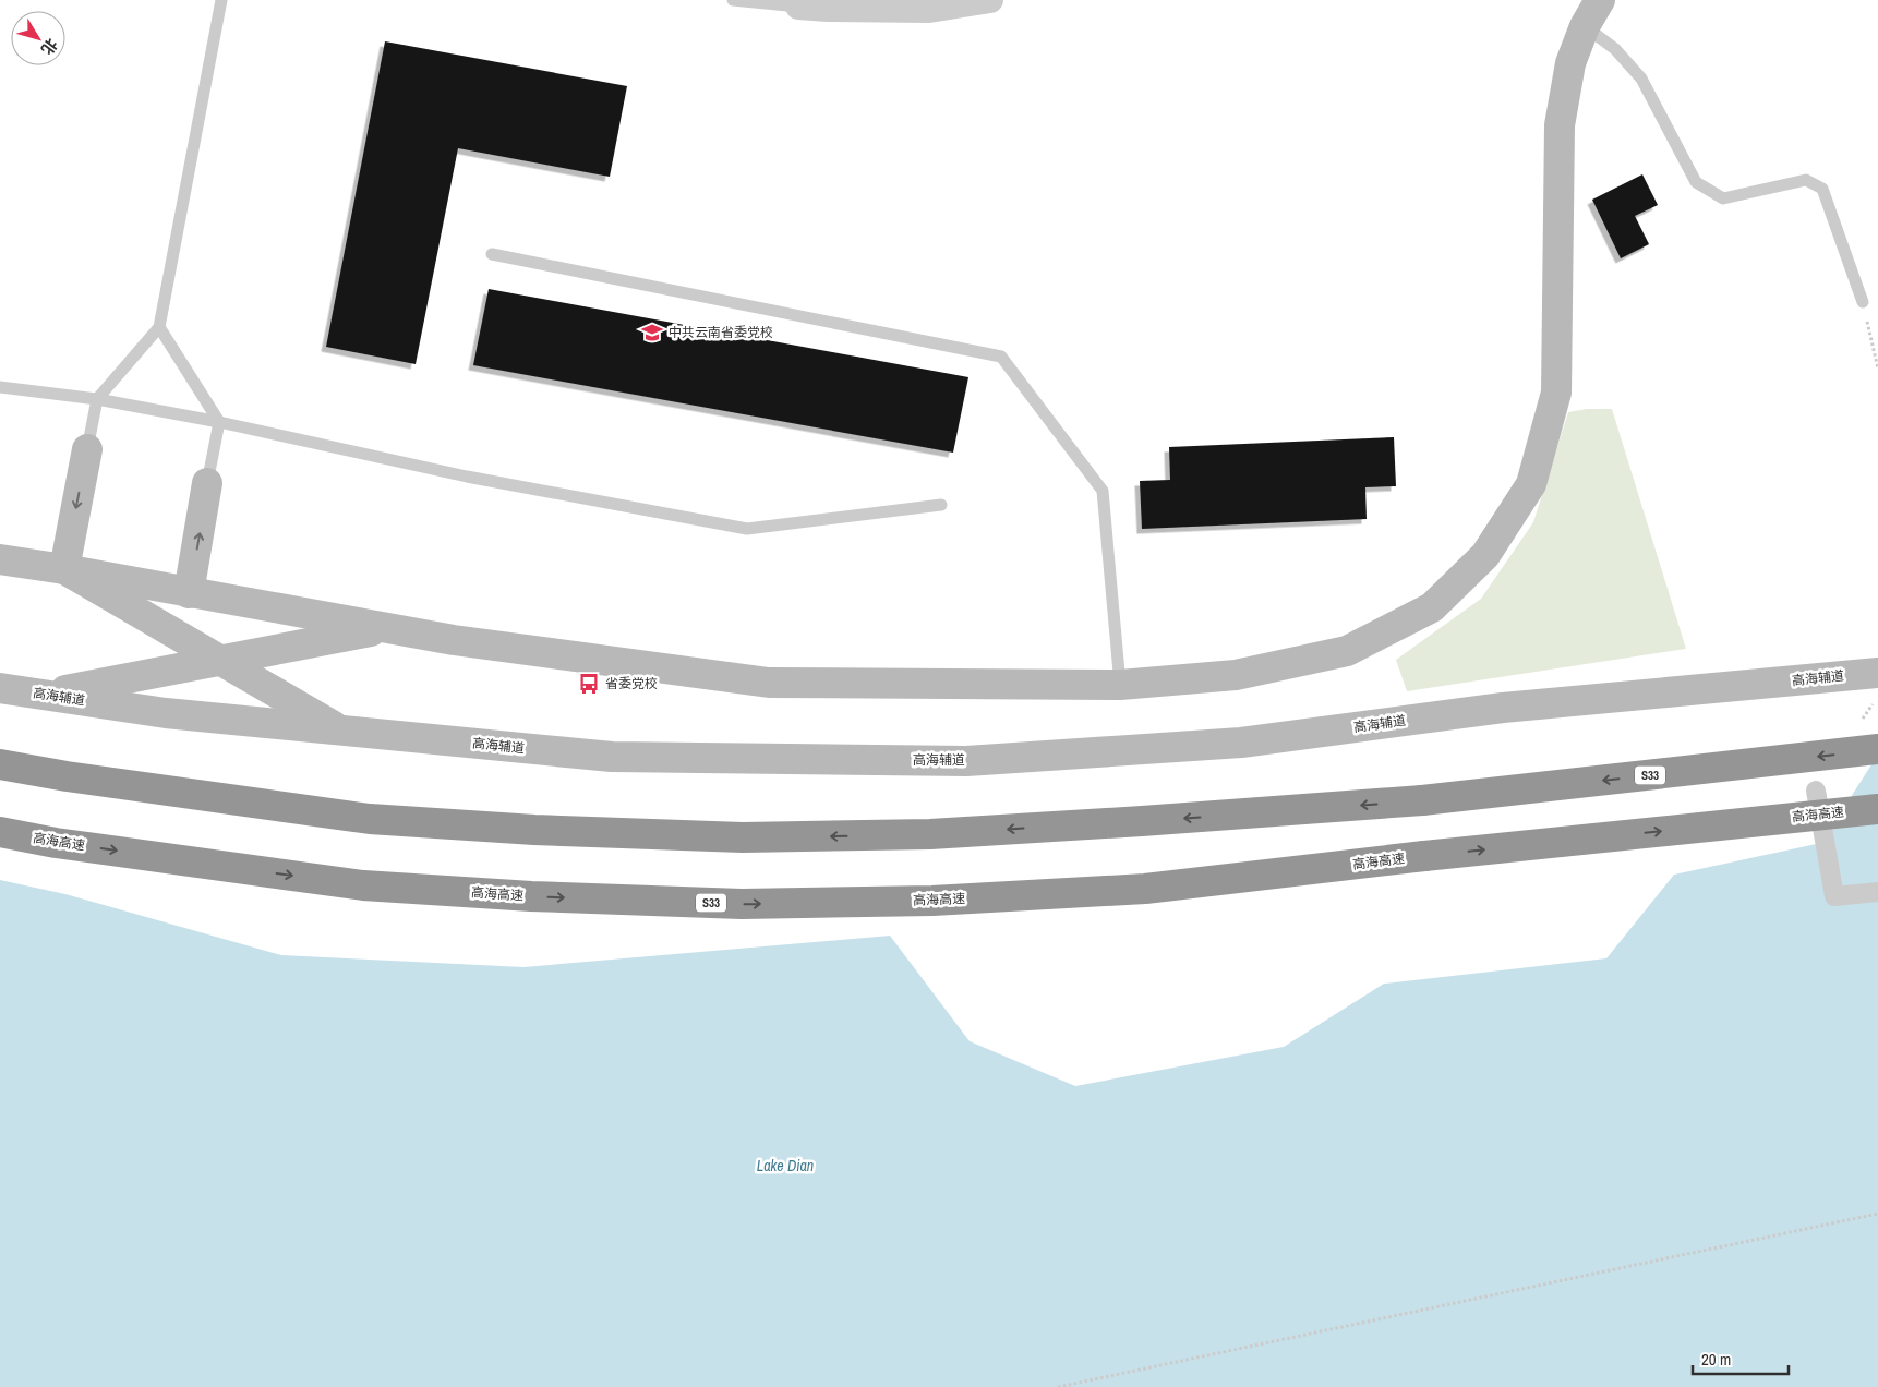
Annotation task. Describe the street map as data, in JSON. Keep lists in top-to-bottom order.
{
  "streets": {
    "highway": ["S33", "高海高速"],
    "main road": ["高海辅道"]
  },
  "water": ["Lake Dian"],
  "places": {
    "school or university": ["中共云南省委党校"],
    "bus stop": ["省委党校"]
  },
  "scale_bar": "20 m",
  "north": "bottom right"
}
